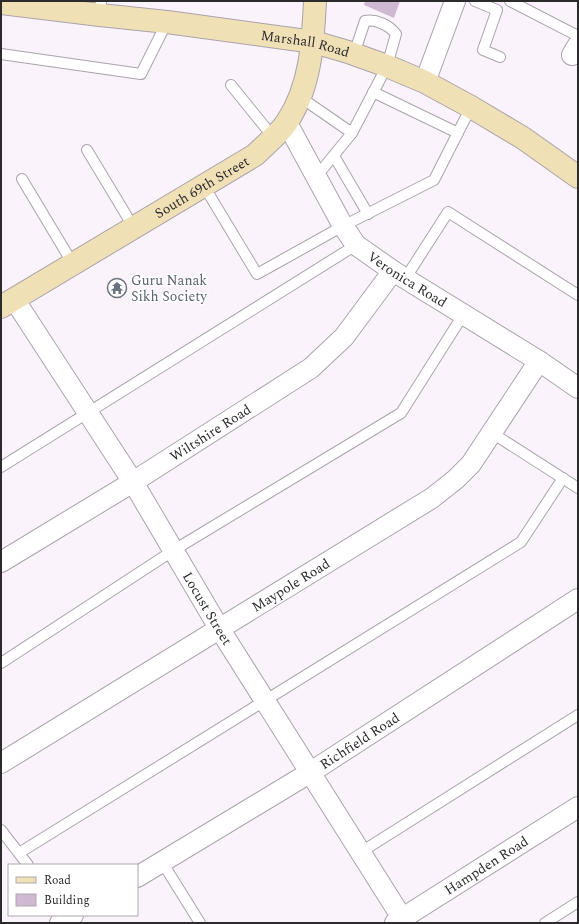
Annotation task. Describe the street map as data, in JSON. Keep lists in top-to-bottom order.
{
  "streets": {
    "main road": ["Marshall Road", "South 69th Street"],
    "street": [
      "Veronica Road",
      "Wiltshire Road",
      "Maypole Road",
      "Locust Street",
      "Richfield Road",
      "Hampden Road"
    ]
  },
  "crossings": [
    ["Marshall Road", "South 69th Street"],
    ["South 69th Street", "Veronica Road"],
    ["South 69th Street", "Locust Street"],
    ["Veronica Road", "Wiltshire Road"],
    ["Veronica Road", "Maypole Road"],
    ["Wiltshire Road", "Locust Street"],
    ["Maypole Road", "Locust Street"],
    ["Locust Street", "Richfield Road"],
    ["Locust Street", "Hampden Road"]
  ],
  "places": {
    "temple": ["Guru Nanak Sikh Society"]
  },
  "legend": ["Road", "Building"]
}
